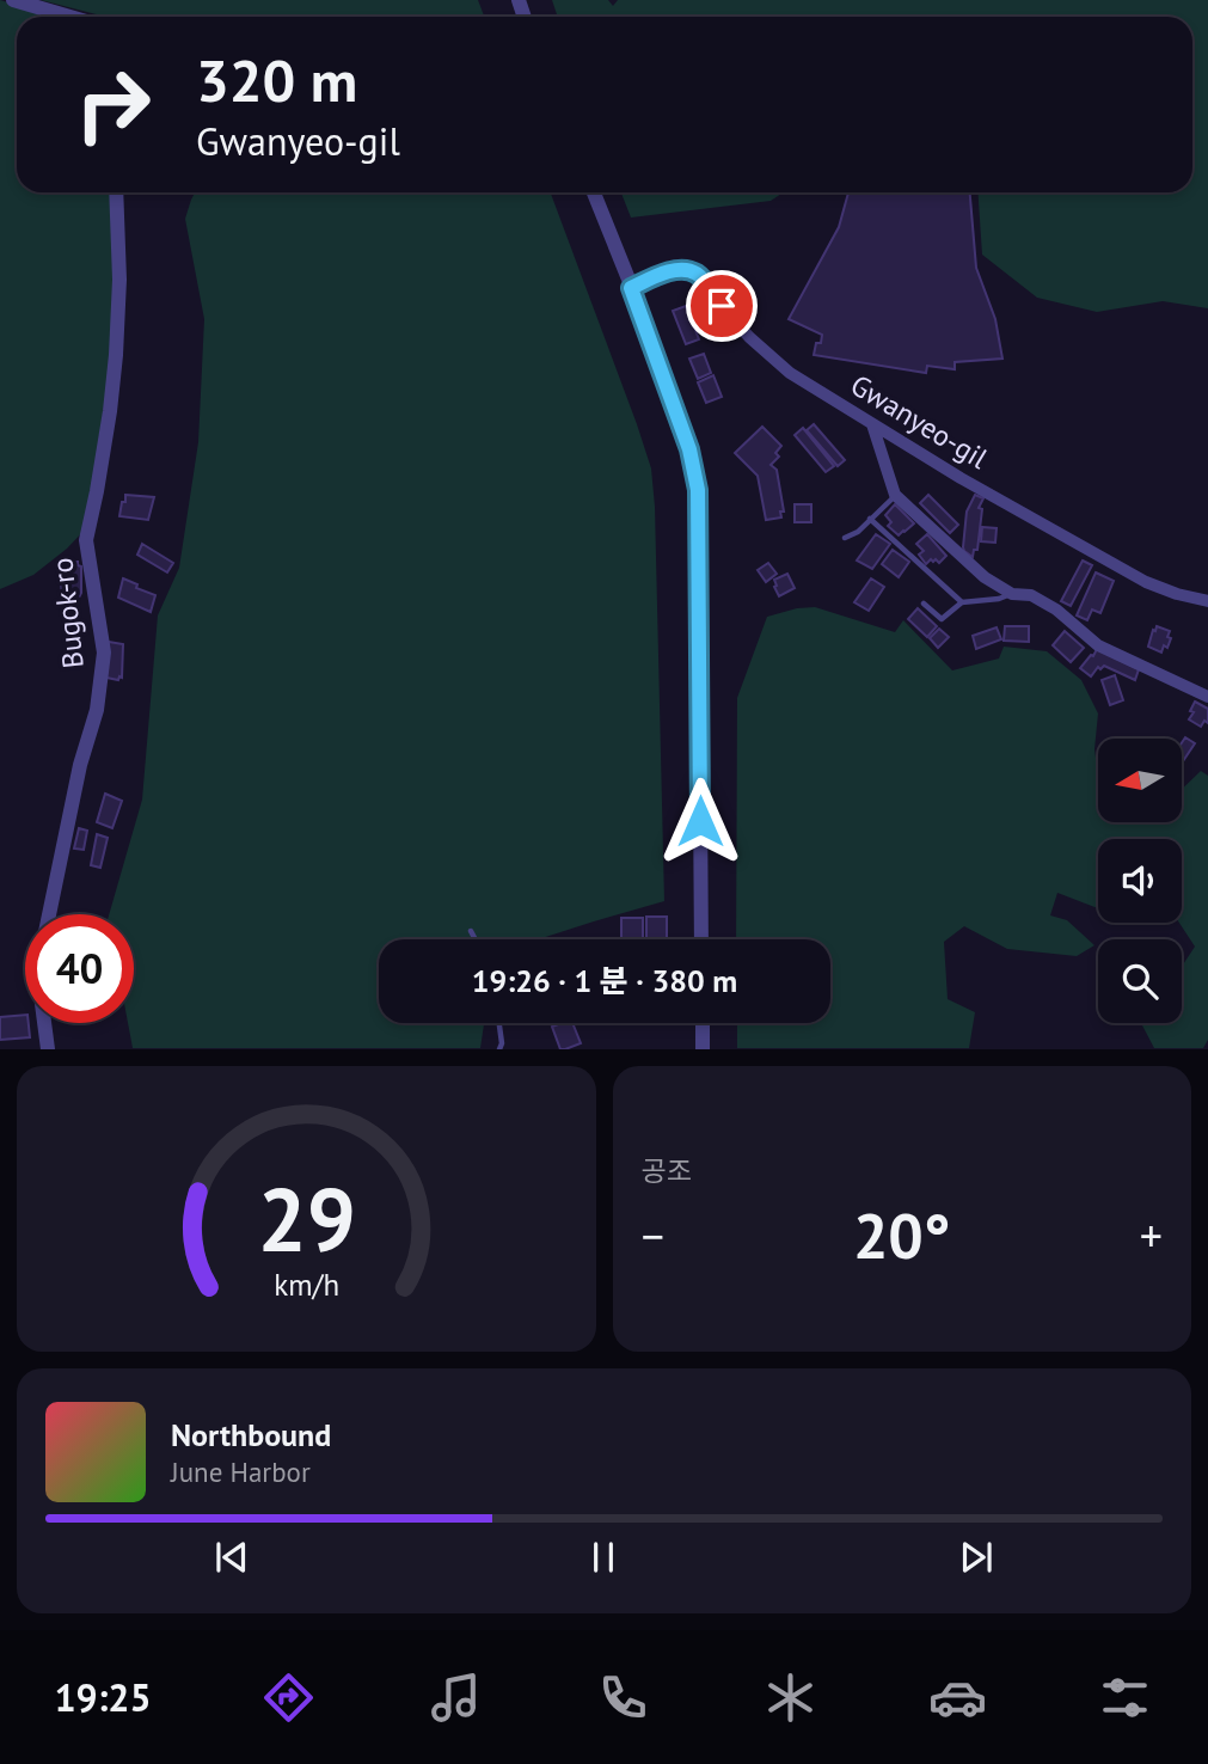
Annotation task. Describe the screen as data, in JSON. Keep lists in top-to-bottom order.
{
  "streets": {
    "street": ["Gwanyeo-gil", "Bugok-ro"]
  },
  "north": "left",
  "page": {
    "turn": ["320 m", "Gwanyeo-gil"],
    "limit": "40",
    "trip": "19:26 · 1 분 · 380 m",
    "tile": "공조",
    "heat": ["−", "20°", "+"],
    "song": ["Northbound", "June Harbor"],
    "tabs": "19:25",
    "gauge": ["29", "km/h"]
  }
}
